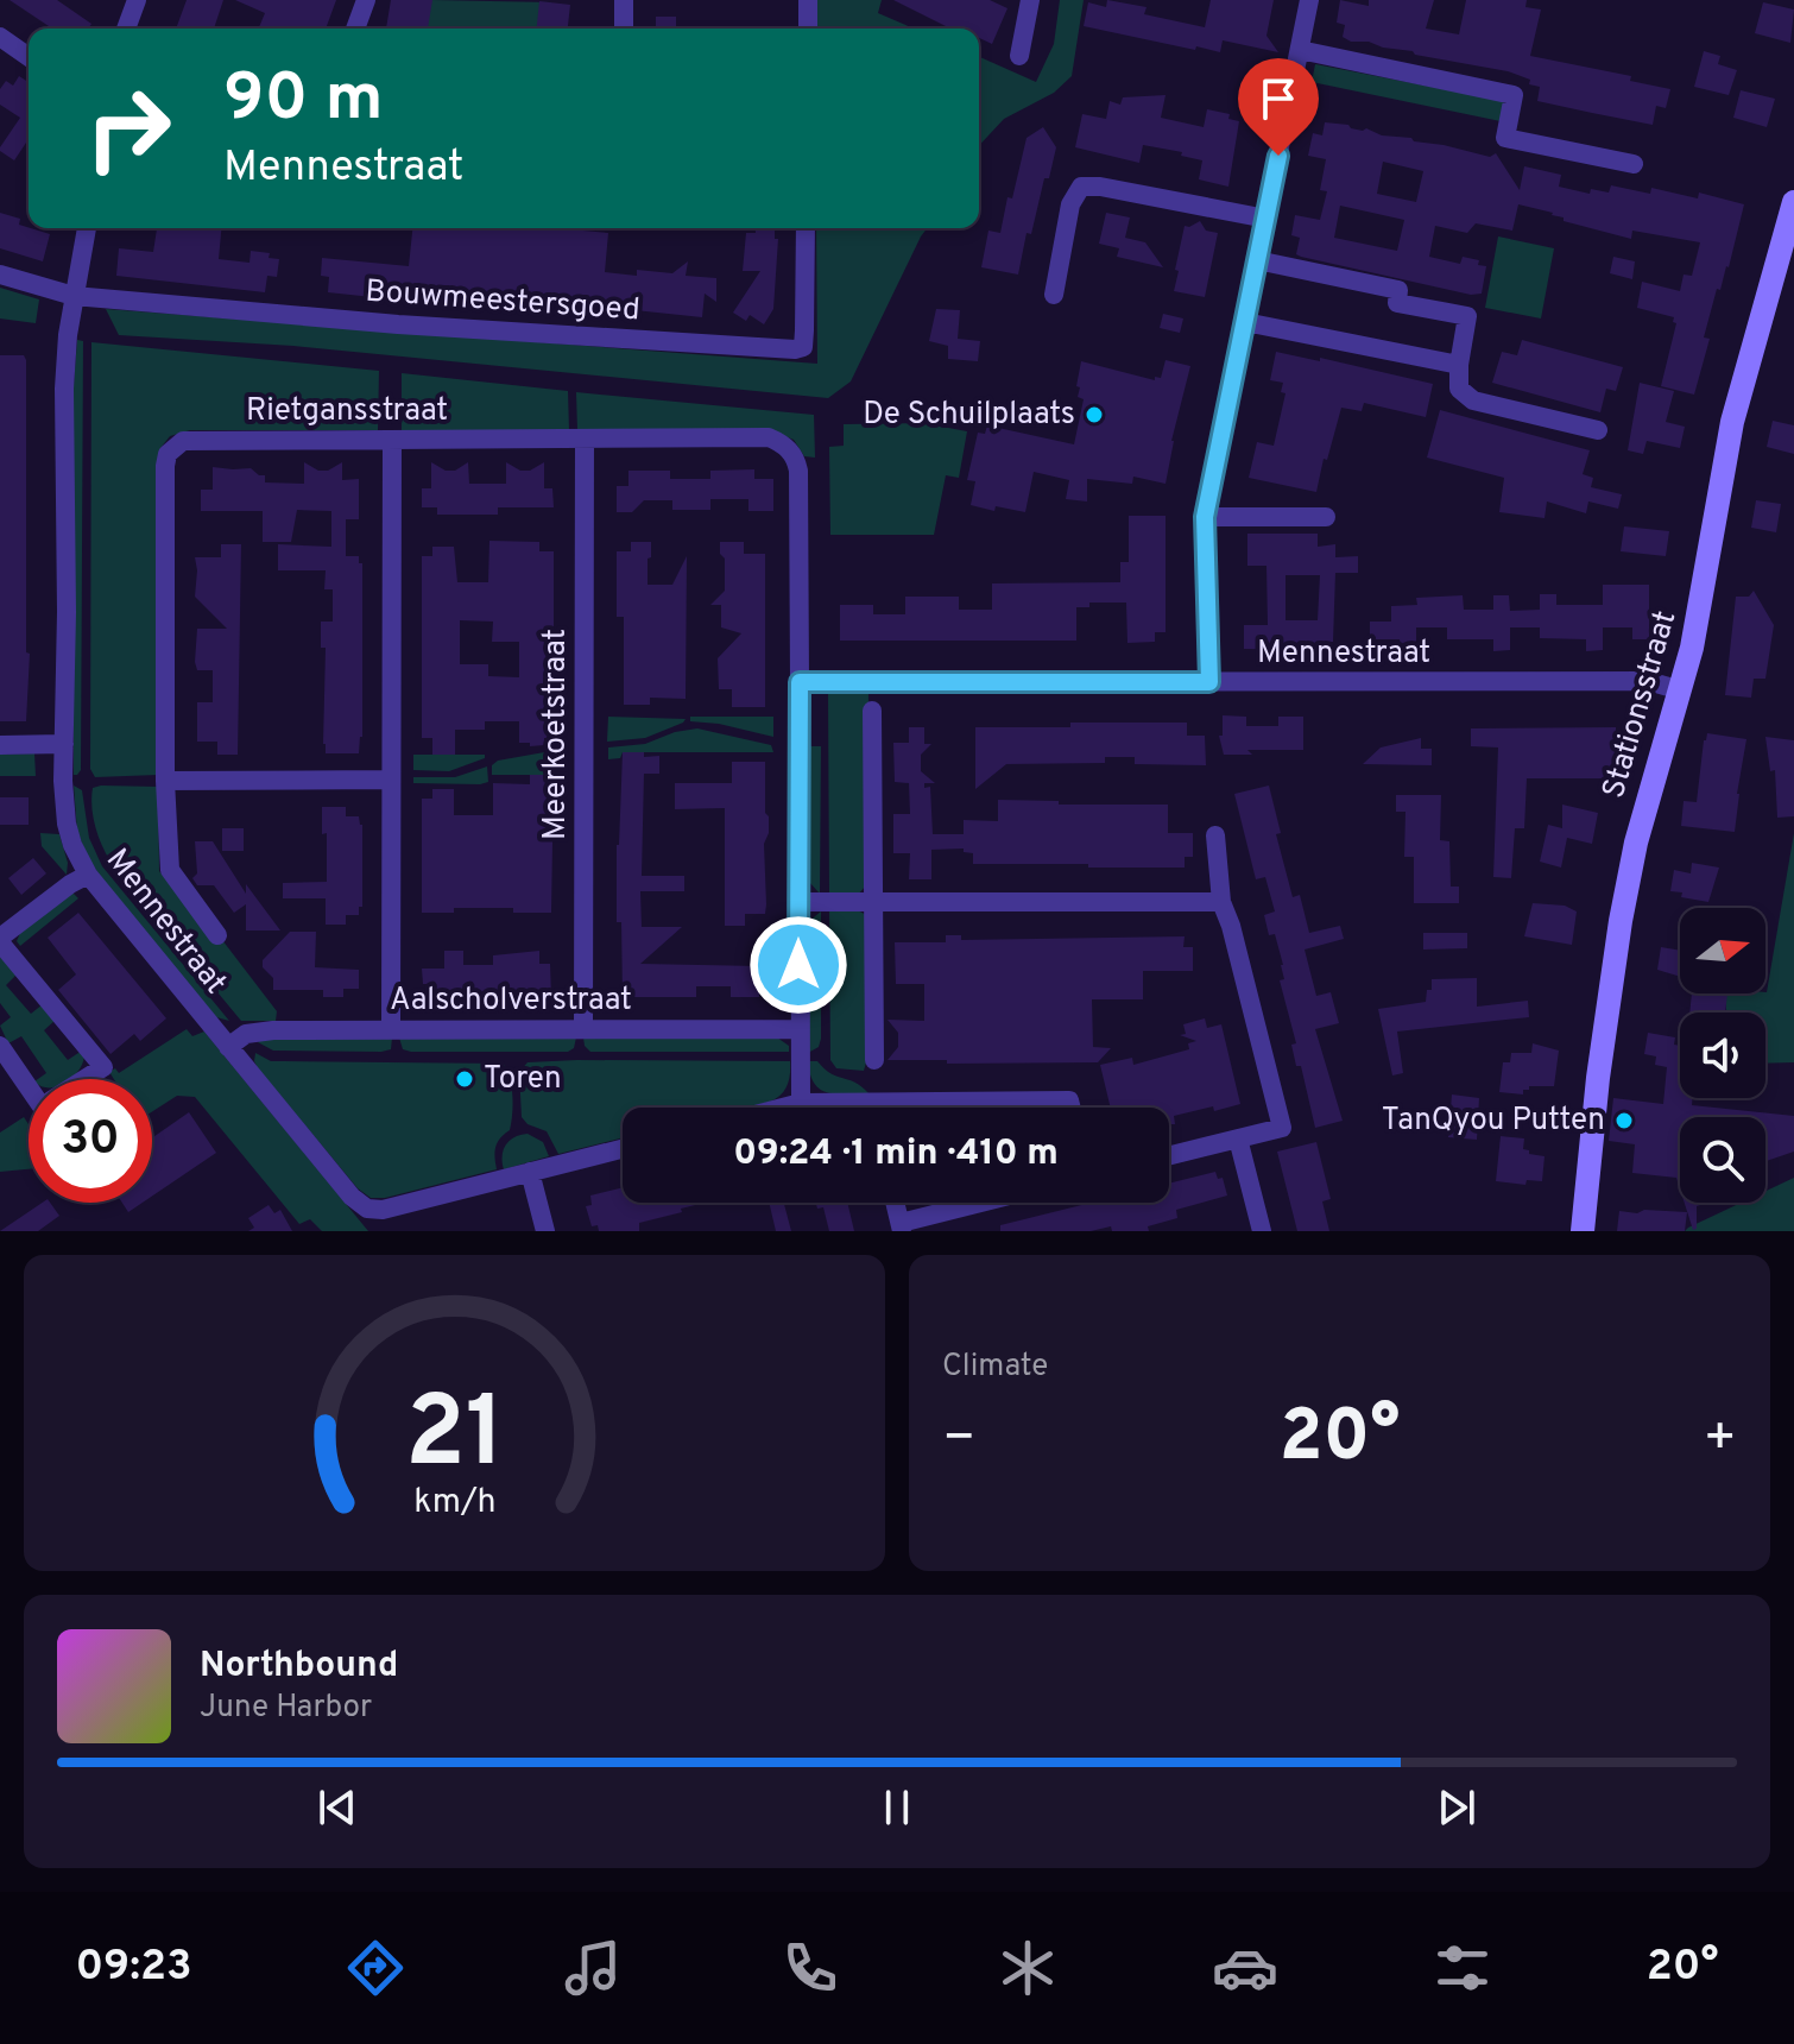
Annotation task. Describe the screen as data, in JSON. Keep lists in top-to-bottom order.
{
  "streets": {
    "street": [
      "Bouwmeestersgoed",
      "Rietgansstraat",
      "Mennestraat",
      "Stationsstraat",
      "Meerkoetstraat",
      "Aalscholverstraat"
    ]
  },
  "crossings": [
    ["Bouwmeestersgoed", "Mennestraat"],
    ["Rietgansstraat", "Mennestraat"],
    ["Rietgansstraat", "Meerkoetstraat"],
    ["Mennestraat", "Stationsstraat"],
    ["Mennestraat", "Aalscholverstraat"],
    ["Meerkoetstraat", "Aalscholverstraat"]
  ],
  "places": ["De Schuilplaats", "Toren", "TanQyou Putten"],
  "north": "right",
  "page": {
    "turn": ["90 m", "Mennestraat"],
    "limit": "30",
    "trip": "09:24 · 1 min · 410 m",
    "tile": "Climate",
    "heat": ["−", "20°", "+"],
    "song": ["Northbound", "June Harbor"],
    "tabs": ["09:23", "20°"],
    "gauge": ["21", "km/h"]
  }
}
